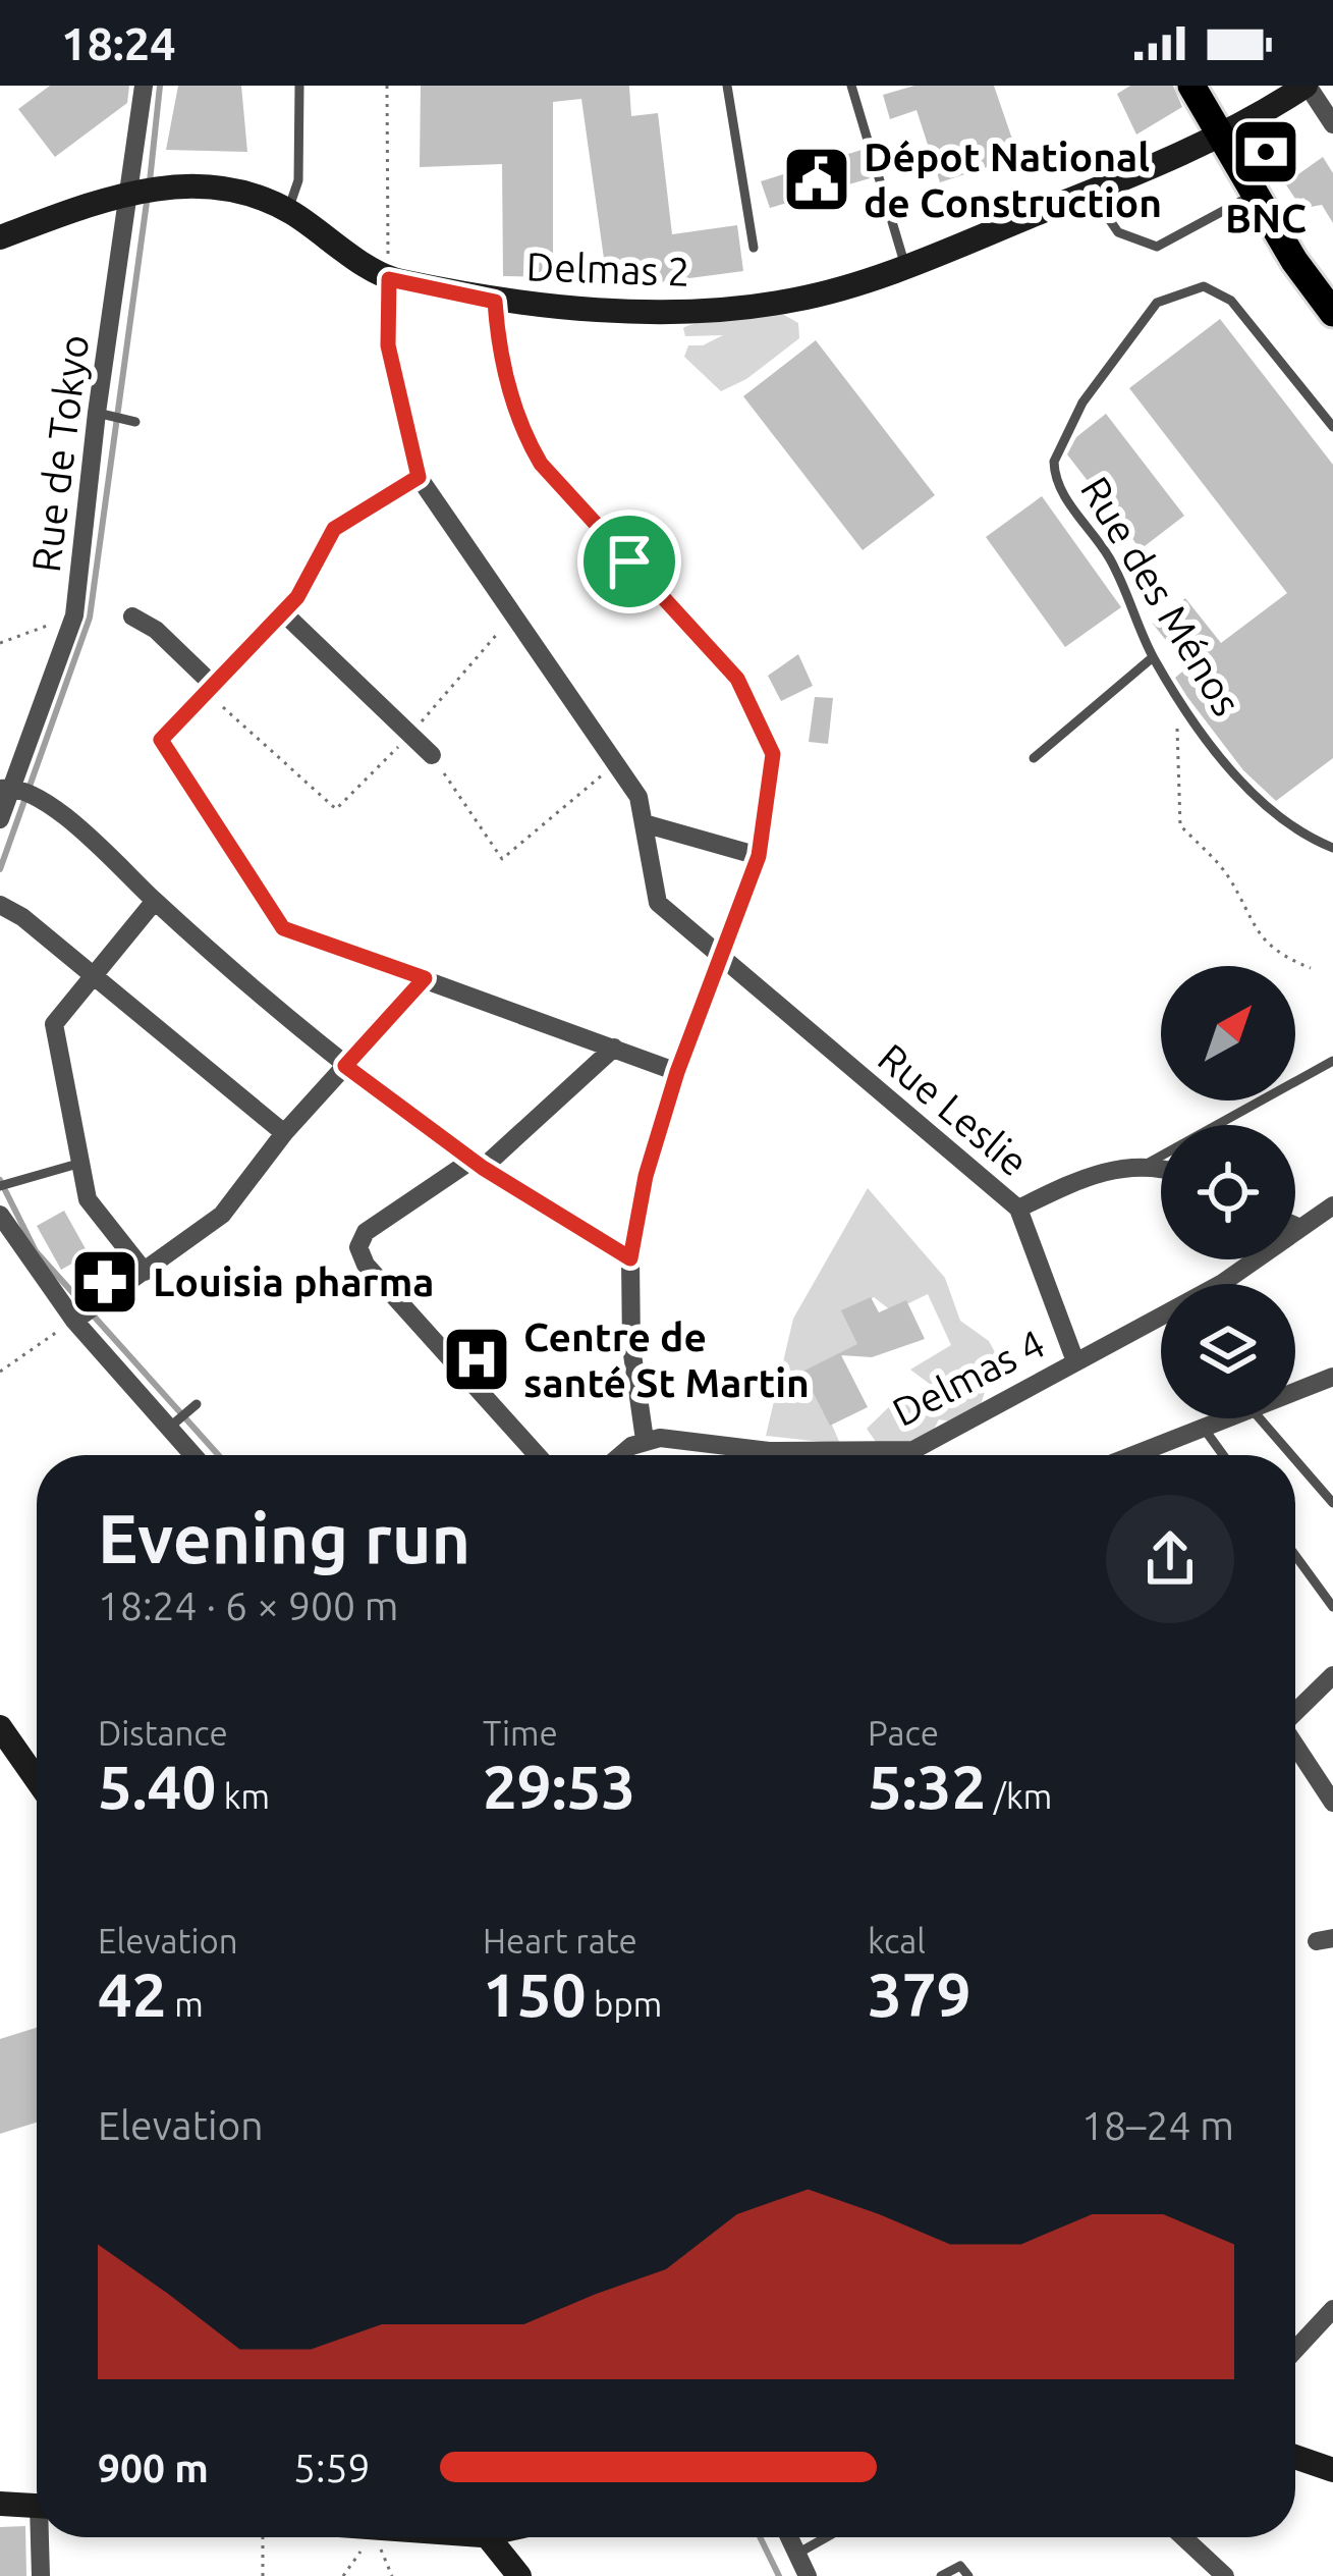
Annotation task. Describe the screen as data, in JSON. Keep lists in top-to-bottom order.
{
  "streets": {
    "street": [
      "Delmas 2",
      "Rue de Tokyo",
      "Rue Leslie",
      "Delmas 4"
    ],
    "lane": ["Rue des Ménos"]
  },
  "crossings": [
    ["Delmas 2", "Rue de Tokyo"],
    ["Rue Leslie", "Delmas 4"]
  ],
  "places": {
    "bank": ["BNC"],
    "public building": ["Dépot National de Construction"],
    "pharmacy": ["Louisia pharma"],
    "hospital": ["Centre de santé St Martin"]
  },
  "north": "top right",
  "page": {
    "status": "18:24",
    "heading": ["Evening run", "18:24 · 6 × 900 m"],
    "stats": [
      ["Distance", "5.40 km"],
      ["Time", "29:53"],
      ["Pace", "5:32 /km"],
      ["Elevation", "42 m"],
      ["Heart rate", "150 bpm"],
      ["kcal", "379"]
    ],
    "chart": ["Elevation", "18–24 m"],
    "list": [
      {
        "name": "900 m",
        "note": "5:59"
      }
    ]
  }
}
